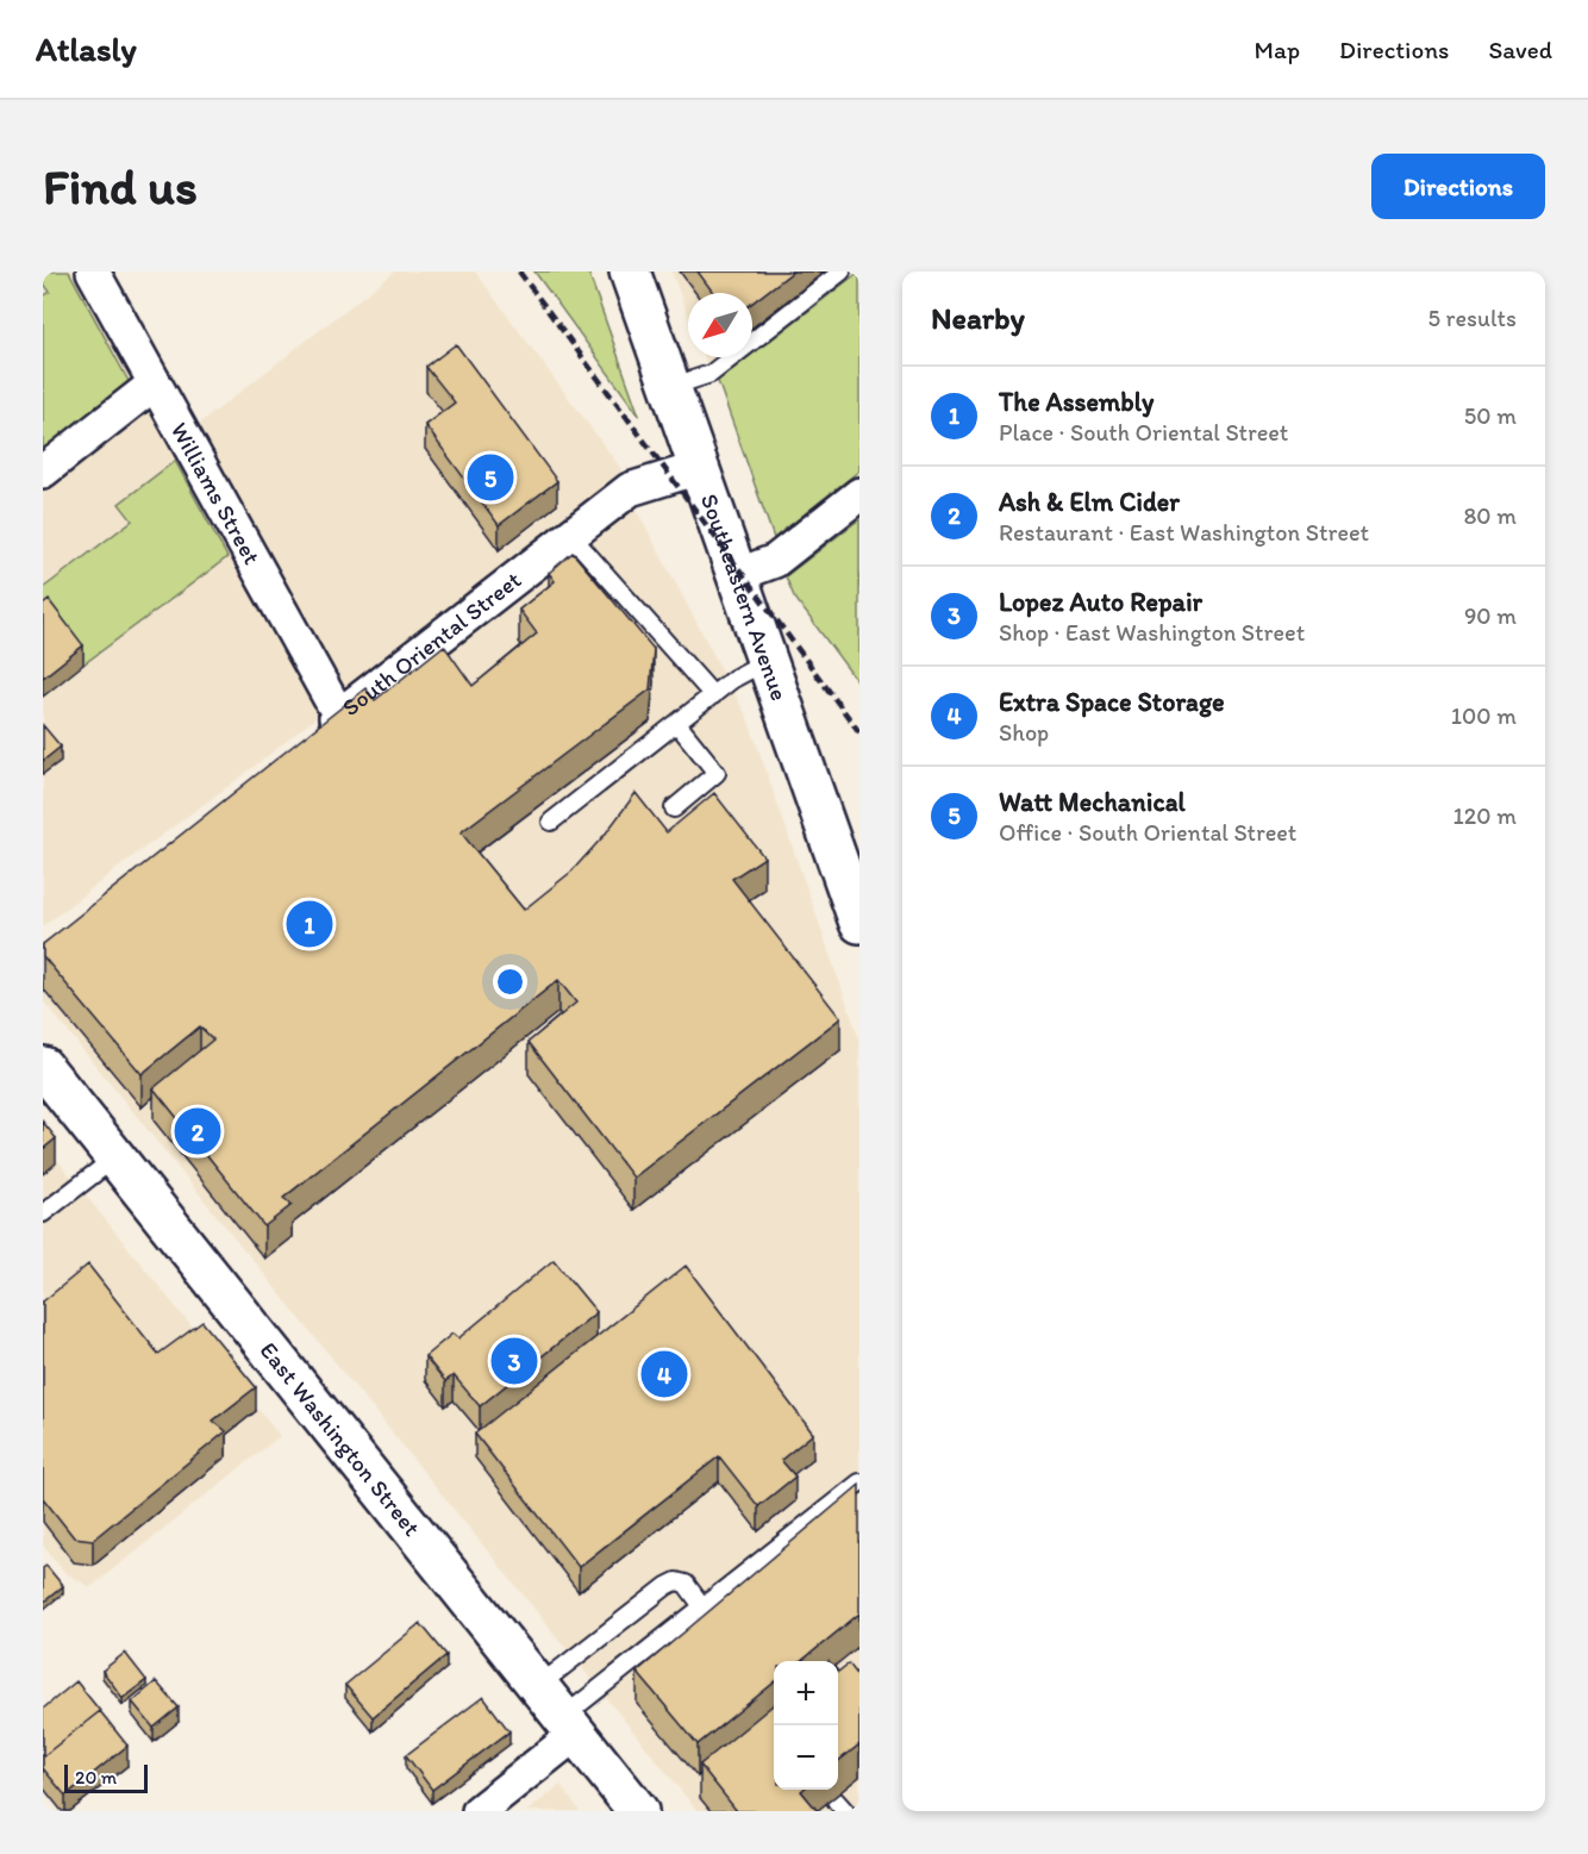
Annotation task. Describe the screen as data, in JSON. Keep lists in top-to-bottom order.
{
  "streets": {
    "main road": ["Southeastern Avenue", "East Washington Street"],
    "street": ["Williams Street", "South Oriental Street"]
  },
  "crossings": [
    ["Williams Street", "South Oriental Street"],
    ["Southeastern Avenue", "South Oriental Street"]
  ],
  "scale_bar": "20 m",
  "north": "bottom left",
  "page": {
    "header": "Atlasly",
    "nav": ["Map", "Directions", "Saved"],
    "buttons": "Directions",
    "title": "Find us",
    "heading": ["Nearby", "5 results"],
    "list": [
      {
        "mark": "1",
        "name": "The Assembly",
        "note": "Place · South Oriental Street",
        "value": "50 m"
      },
      {
        "mark": "2",
        "name": "Ash & Elm Cider",
        "note": "Restaurant · East Washington Street",
        "value": "80 m"
      },
      {
        "mark": "3",
        "name": "Lopez Auto Repair",
        "note": "Shop · East Washington Street",
        "value": "90 m"
      },
      {
        "mark": "4",
        "name": "Extra Space Storage",
        "note": "Shop",
        "value": "100 m"
      },
      {
        "mark": "5",
        "name": "Watt Mechanical",
        "note": "Office · South Oriental Street",
        "value": "120 m"
      }
    ],
    "pins": [
      "5",
      "1",
      "2",
      "3",
      "4"
    ],
    "map_buttons": ["+", "−"],
    "scale": "20 m"
  }
}
